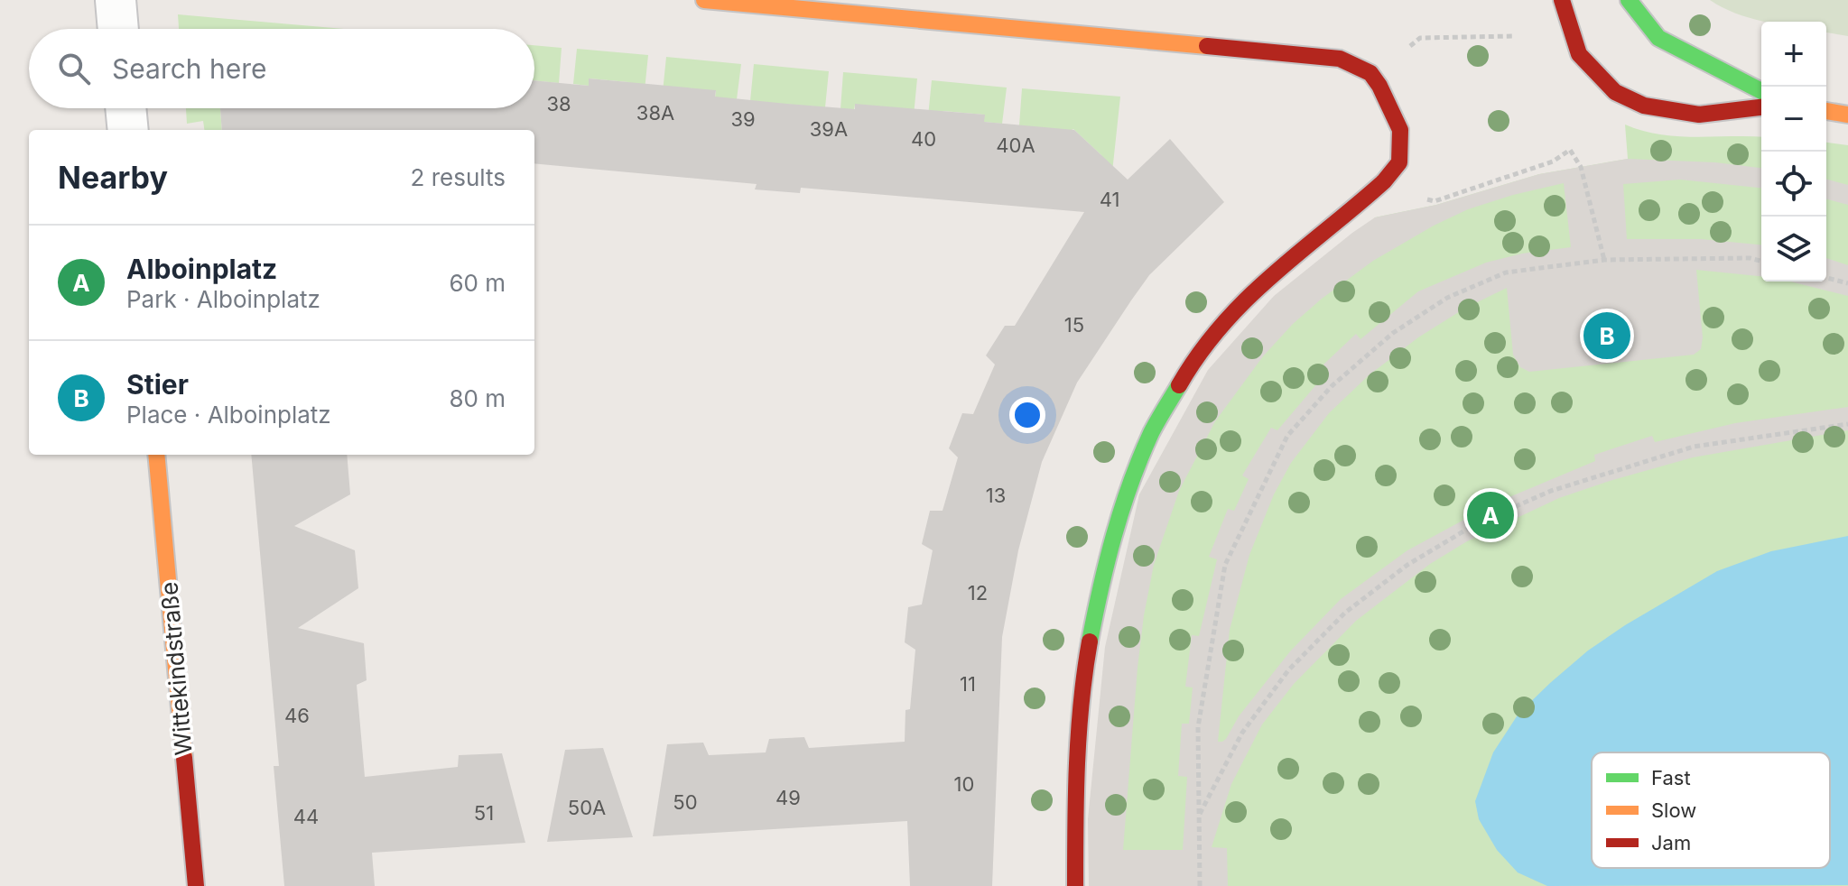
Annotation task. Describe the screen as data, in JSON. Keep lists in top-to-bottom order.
{
  "streets": {
    "street": ["Wittekindstraße"]
  },
  "house_numbers": [
    "38",
    "38A",
    "39",
    "39A",
    "40",
    "40A",
    "41",
    "15",
    "13",
    "12",
    "11",
    "46",
    "10",
    "49",
    "50",
    "50A",
    "51",
    "44"
  ],
  "legend": ["Fast", "Slow", "Jam"],
  "page": {
    "map_buttons": ["+", "−"],
    "search": "Search here",
    "heading": ["Nearby", "2 results"],
    "list": [
      {
        "mark": "A",
        "name": "Alboinplatz",
        "note": "Park · Alboinplatz",
        "value": "60 m"
      },
      {
        "mark": "B",
        "name": "Stier",
        "note": "Place · Alboinplatz",
        "value": "80 m"
      }
    ],
    "pins": ["B", "A"]
  }
}
